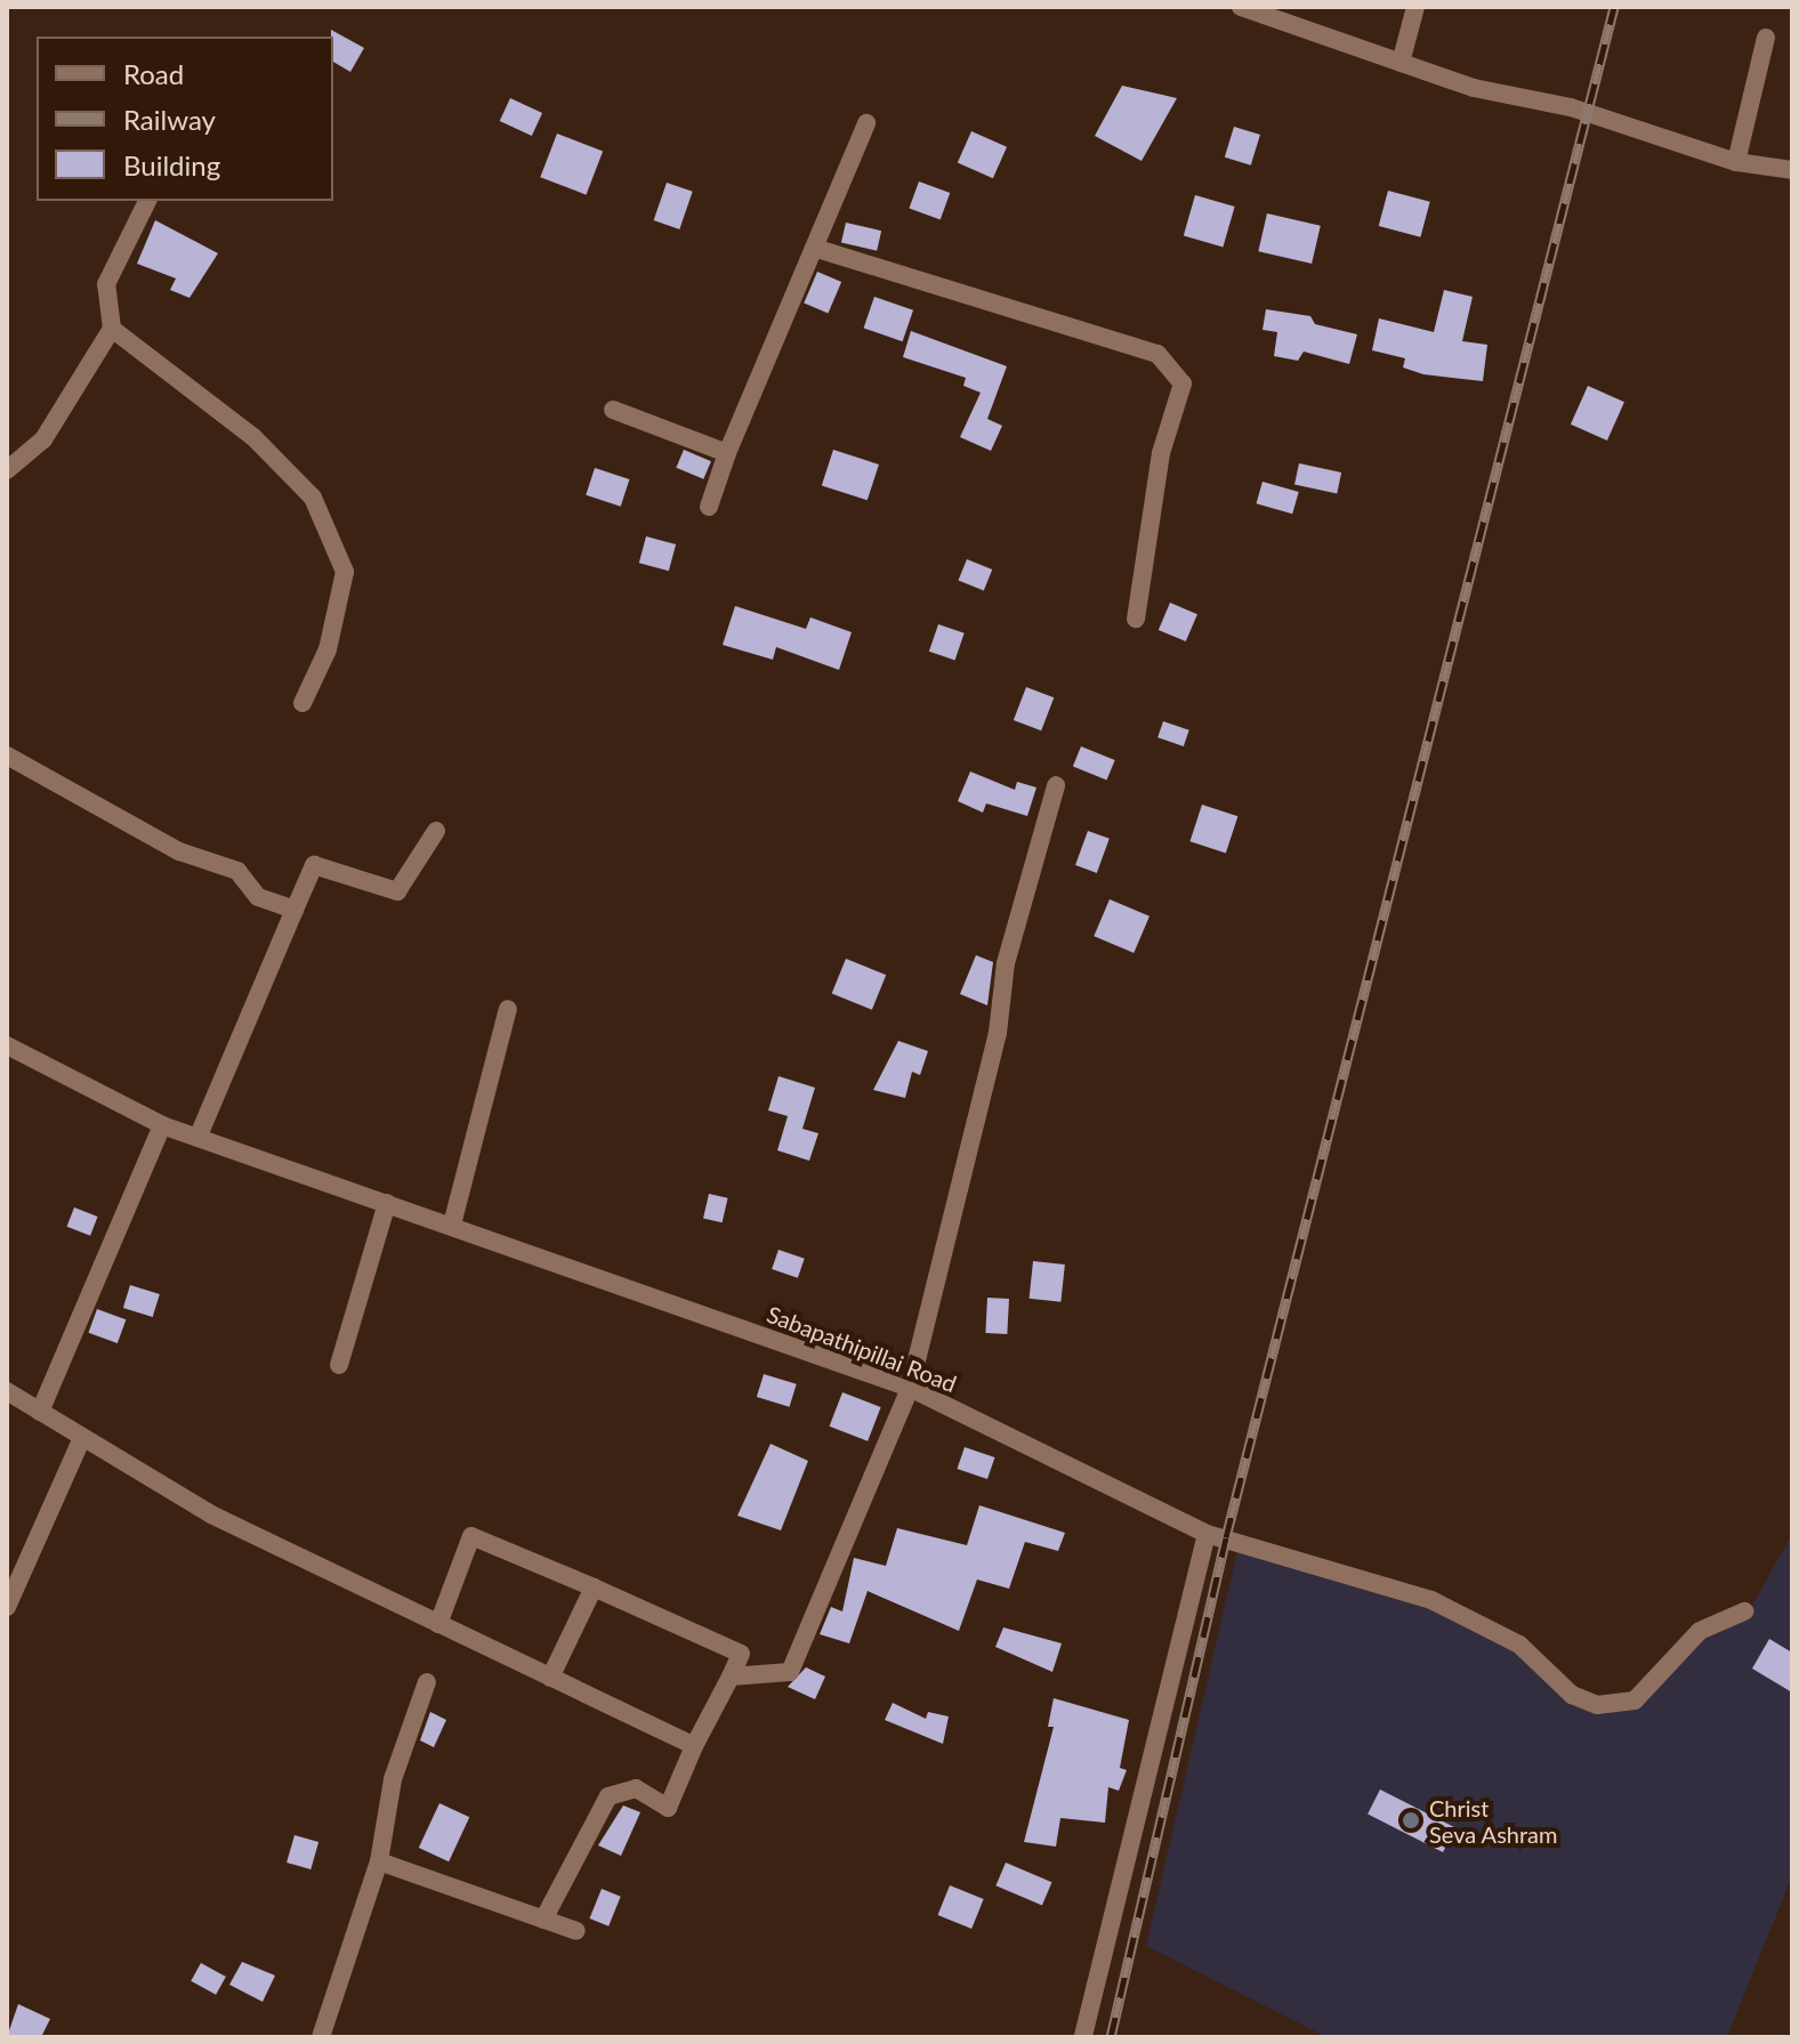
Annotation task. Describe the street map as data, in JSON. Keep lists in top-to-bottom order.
{
  "streets": {
    "street": ["Sabapathipillai Road"]
  },
  "places": ["Christ Seva Ashram"],
  "legend": ["Road", "Railway", "Building"]
}
